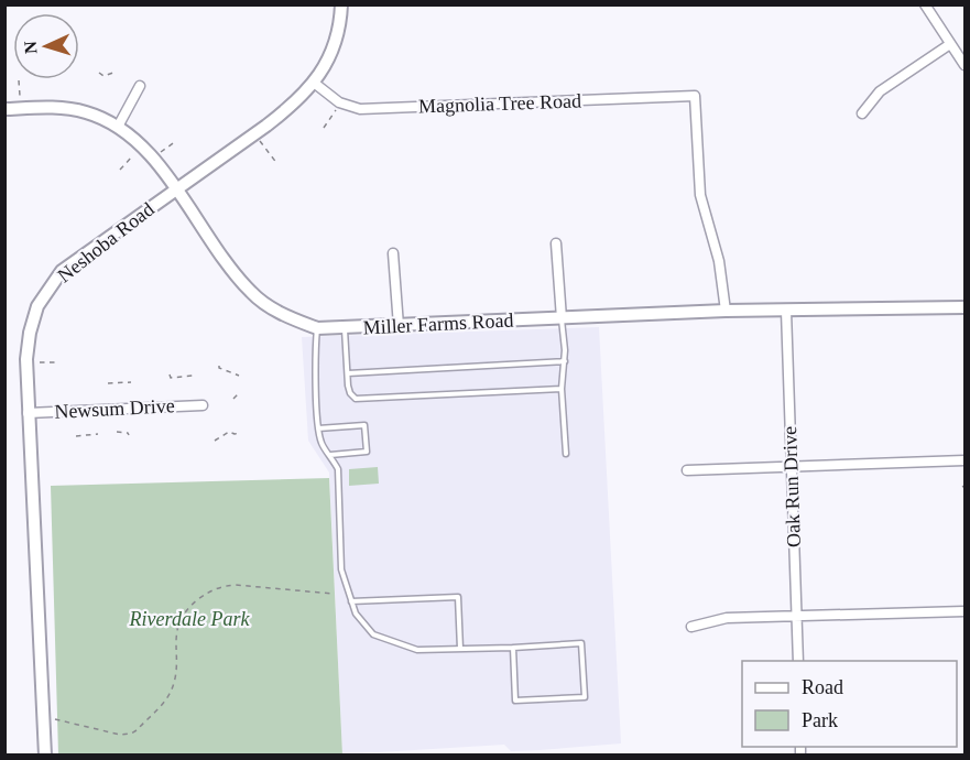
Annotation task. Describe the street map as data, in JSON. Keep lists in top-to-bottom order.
{
  "streets": {
    "street": [
      "Magnolia Tree Road",
      "Neshoba Road",
      "Miller Farms Road",
      "Newsum Drive",
      "Oak Run Drive"
    ]
  },
  "crossings": [
    ["Magnolia Tree Road", "Neshoba Road"],
    ["Magnolia Tree Road", "Miller Farms Road"],
    ["Neshoba Road", "Miller Farms Road"],
    ["Neshoba Road", "Newsum Drive"],
    ["Miller Farms Road", "Oak Run Drive"]
  ],
  "parks": ["Riverdale Park"],
  "legend": ["Road", "Park"],
  "north": "left"
}
